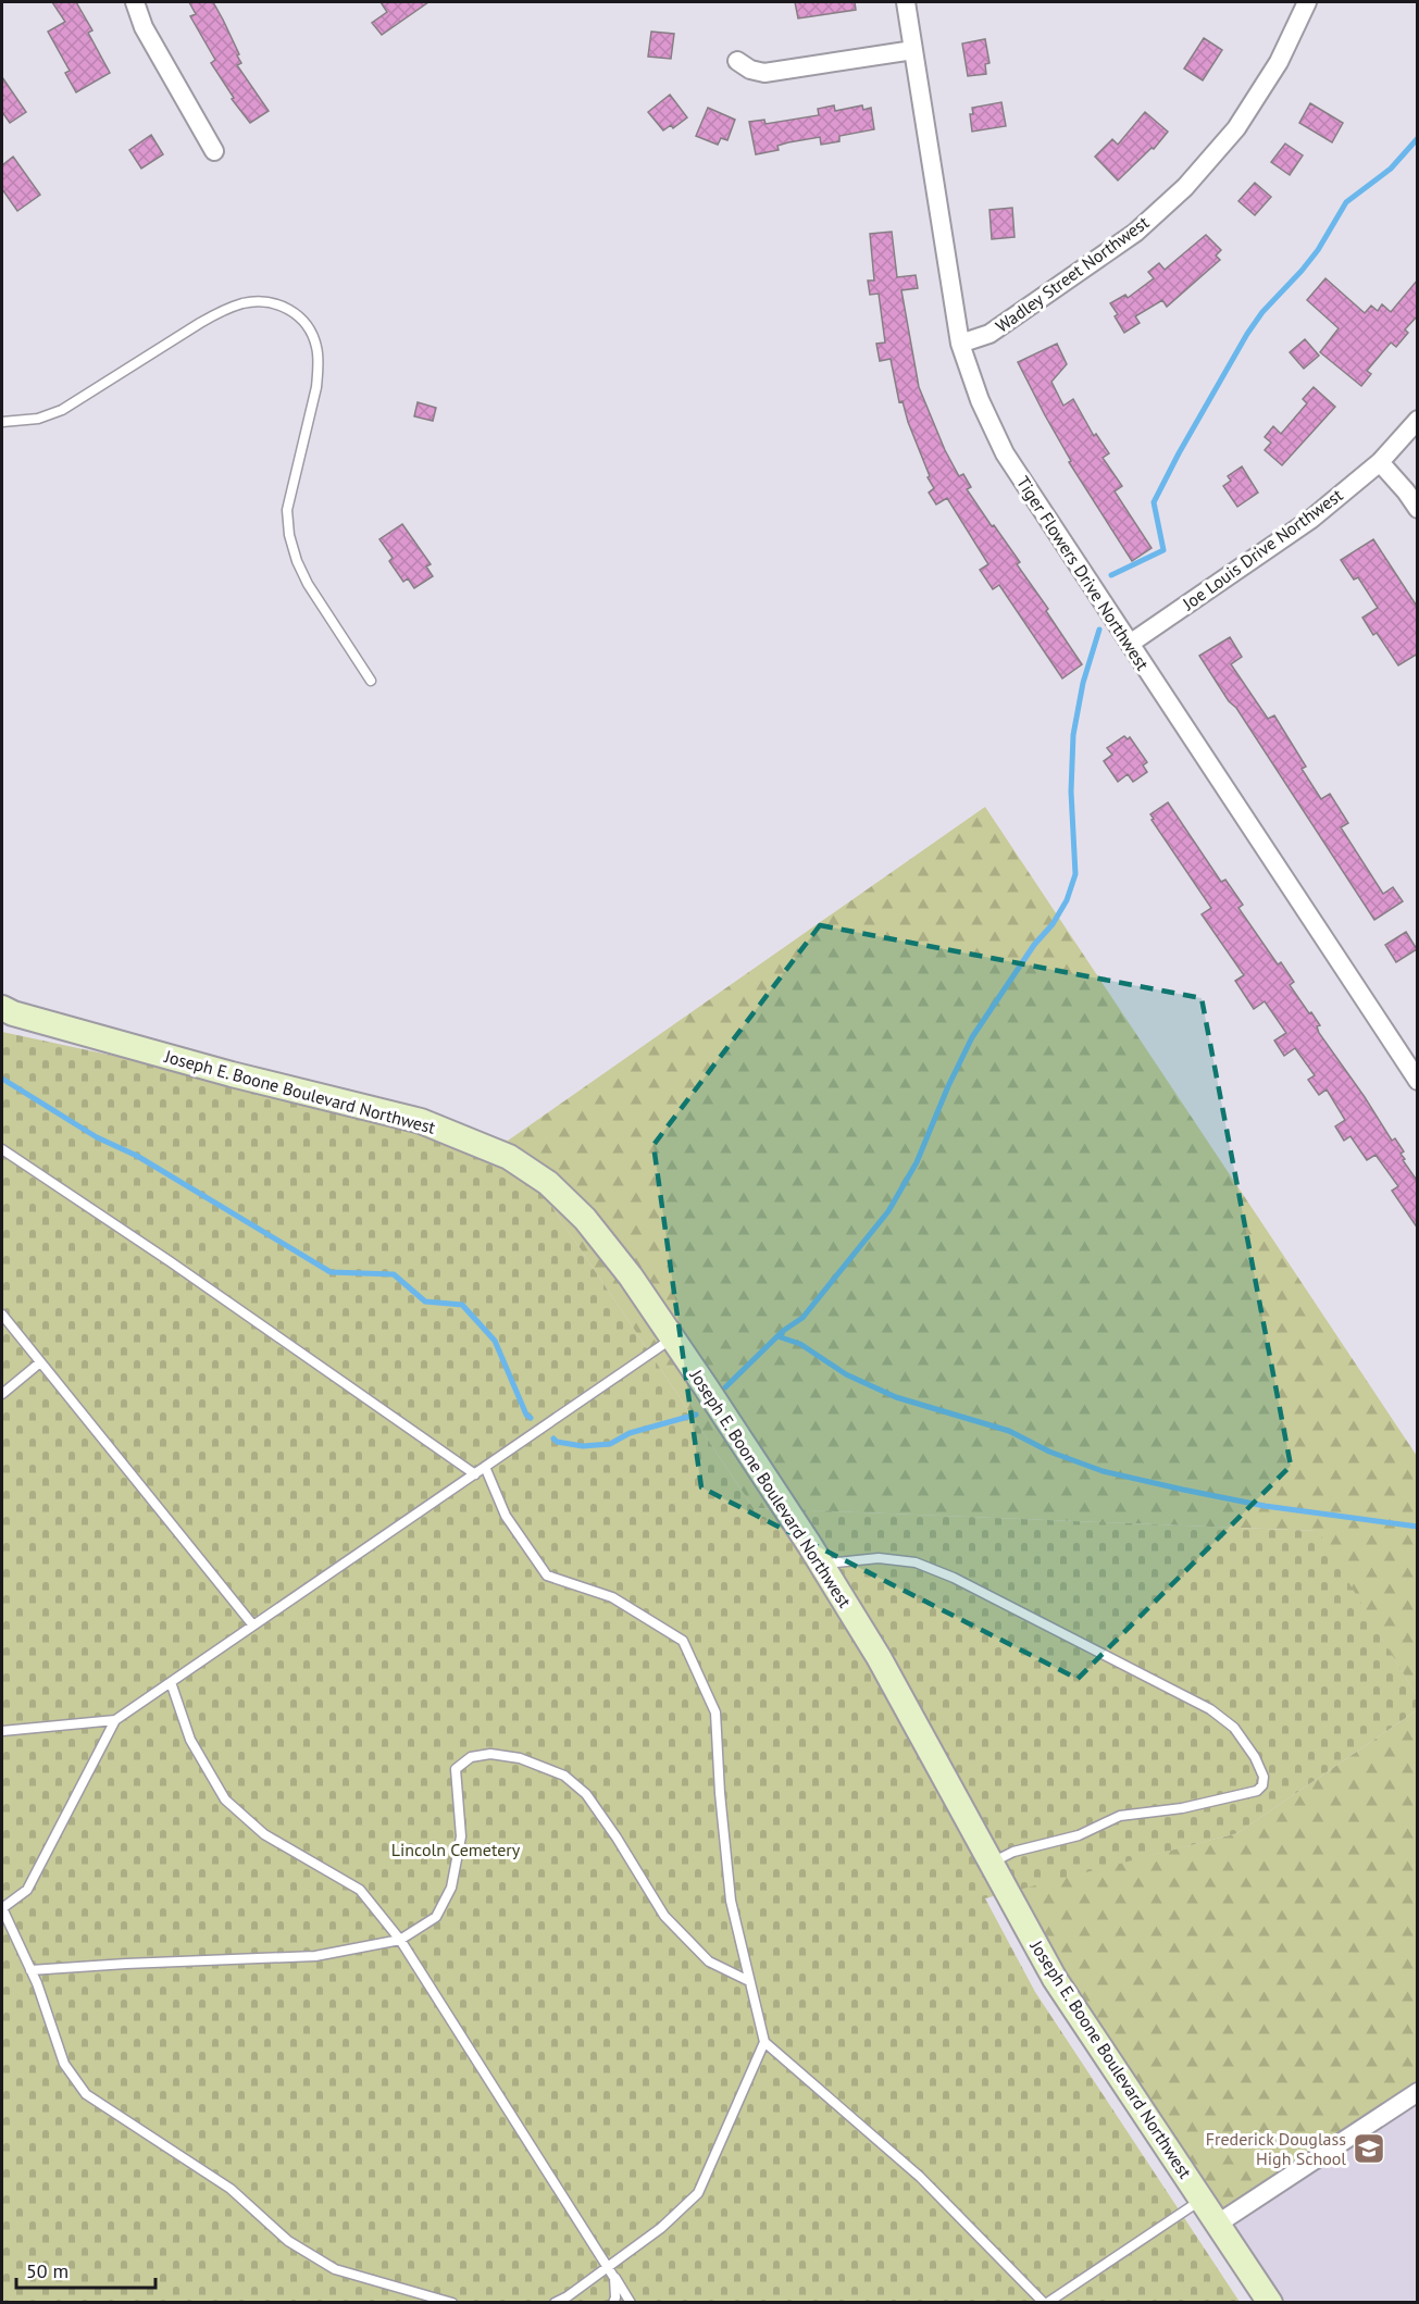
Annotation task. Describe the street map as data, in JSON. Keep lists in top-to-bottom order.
{
  "streets": {
    "main road": ["Joseph E. Boone Boulevard Northwest"],
    "street": ["Wadley Street Northwest", "Joe Louis Drive Northwest", "Tiger Flowers Drive Northwest"]
  },
  "crossings": [
    ["Wadley Street Northwest", "Tiger Flowers Drive Northwest"],
    ["Joe Louis Drive Northwest", "Tiger Flowers Drive Northwest"]
  ],
  "parks": ["Lincoln Cemetery"],
  "places": {
    "school or university": ["Frederick Douglass High School"]
  },
  "scale_bar": "50 m"
}
